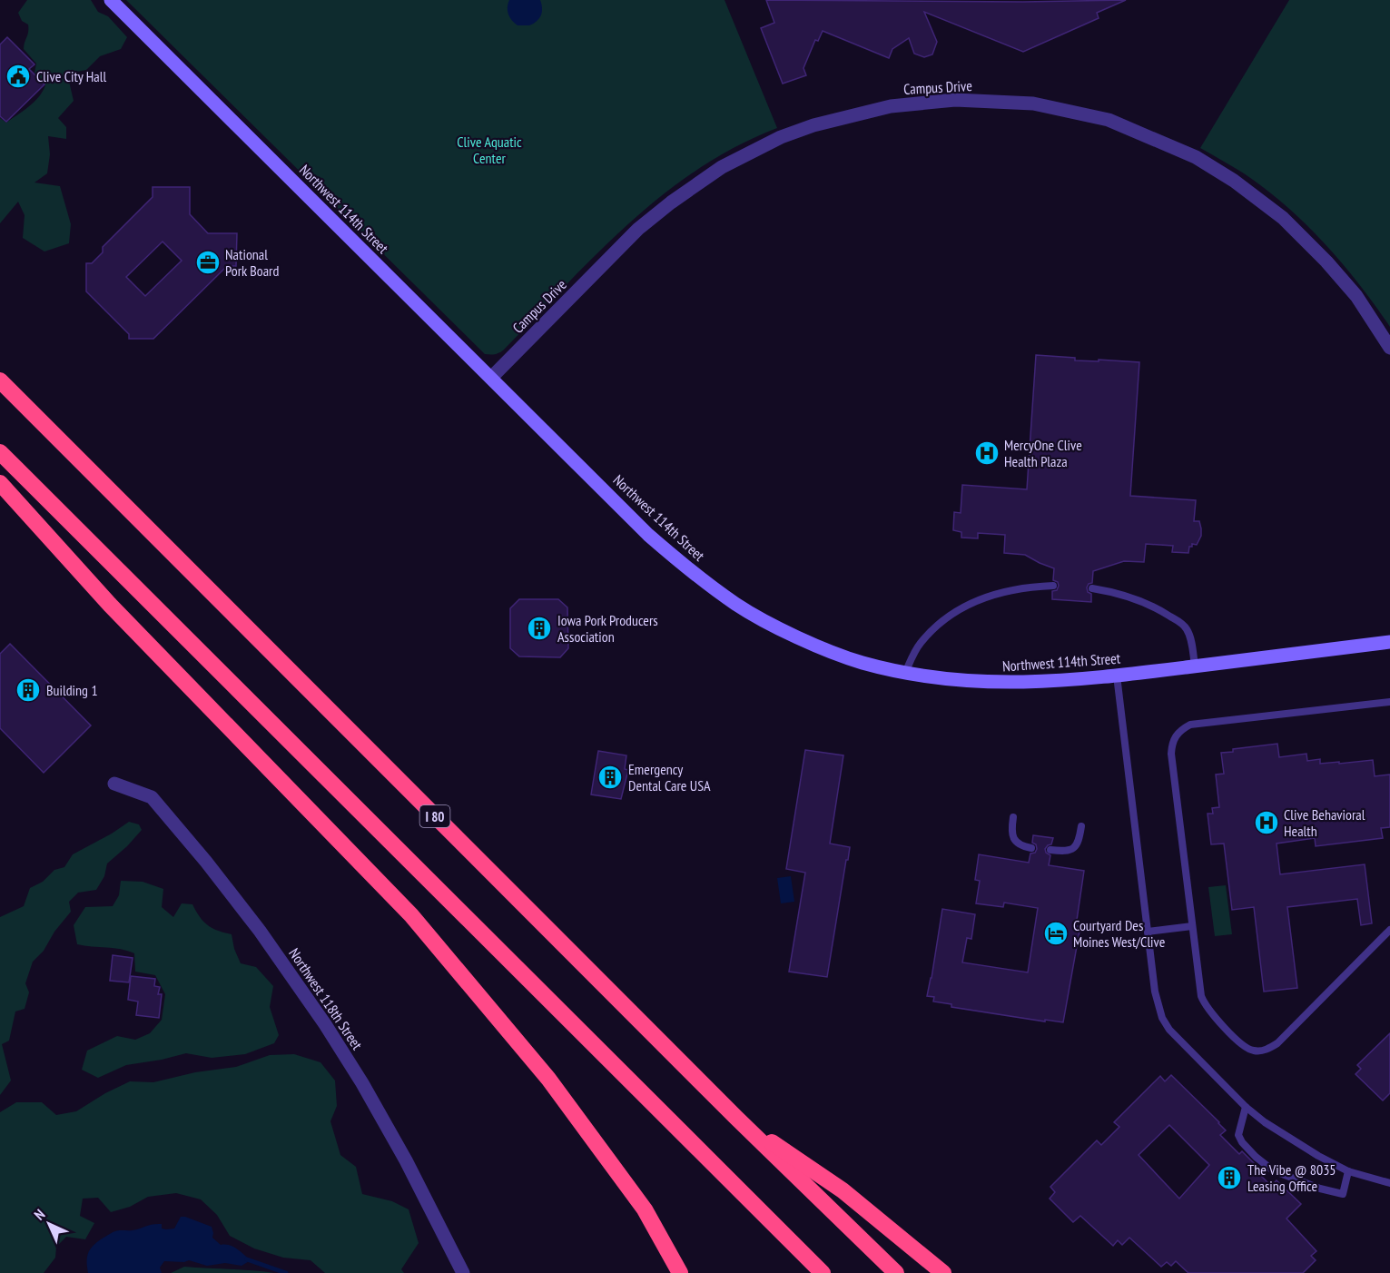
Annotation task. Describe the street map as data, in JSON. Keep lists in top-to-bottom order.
{
  "streets": {
    "highway": ["I 80"],
    "street": ["Campus Drive", "Northwest 114th Street", "Northwest 118th Street"]
  },
  "crossings": [
    ["Campus Drive", "Northwest 114th Street"]
  ],
  "parks": ["Clive Aquatic Center"],
  "places": {
    "public building": ["Clive City Hall"],
    "office": ["National Pork Board"],
    "hospital": ["MercyOne Clive Health Plaza", "Clive Behavioral Health"],
    "building": [
      "Iowa Pork Producers Association",
      "Building 1",
      "Emergency Dental Care USA",
      "The Vibe @ 8035 Leasing Office"
    ],
    "hotel": ["Courtyard Des Moines West/Clive"]
  },
  "north": "top left"
}
